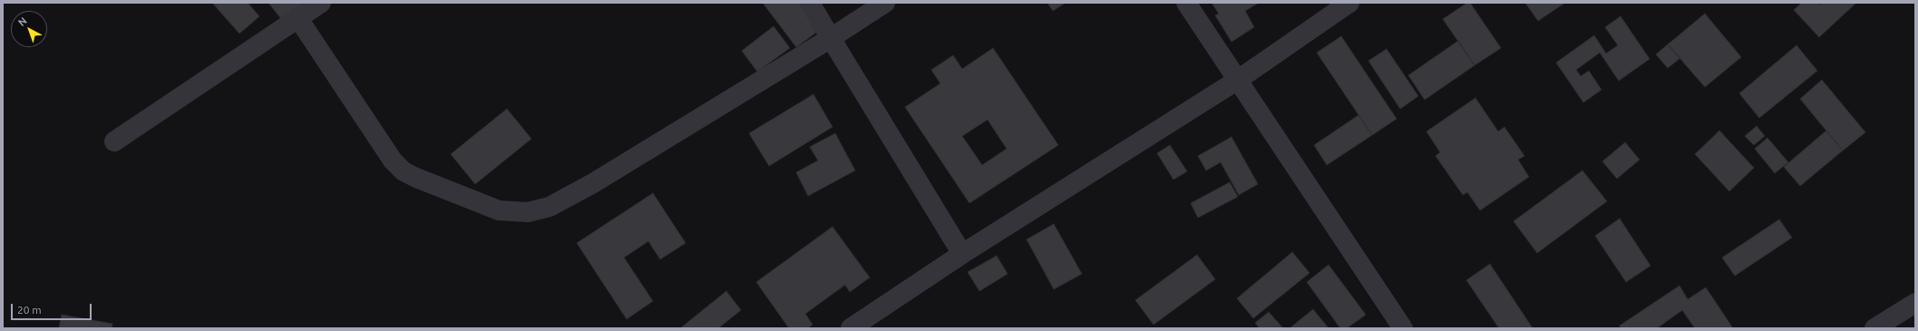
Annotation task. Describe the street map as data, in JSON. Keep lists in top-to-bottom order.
{
  "scale_bar": "20 m",
  "north": "top left"
}
